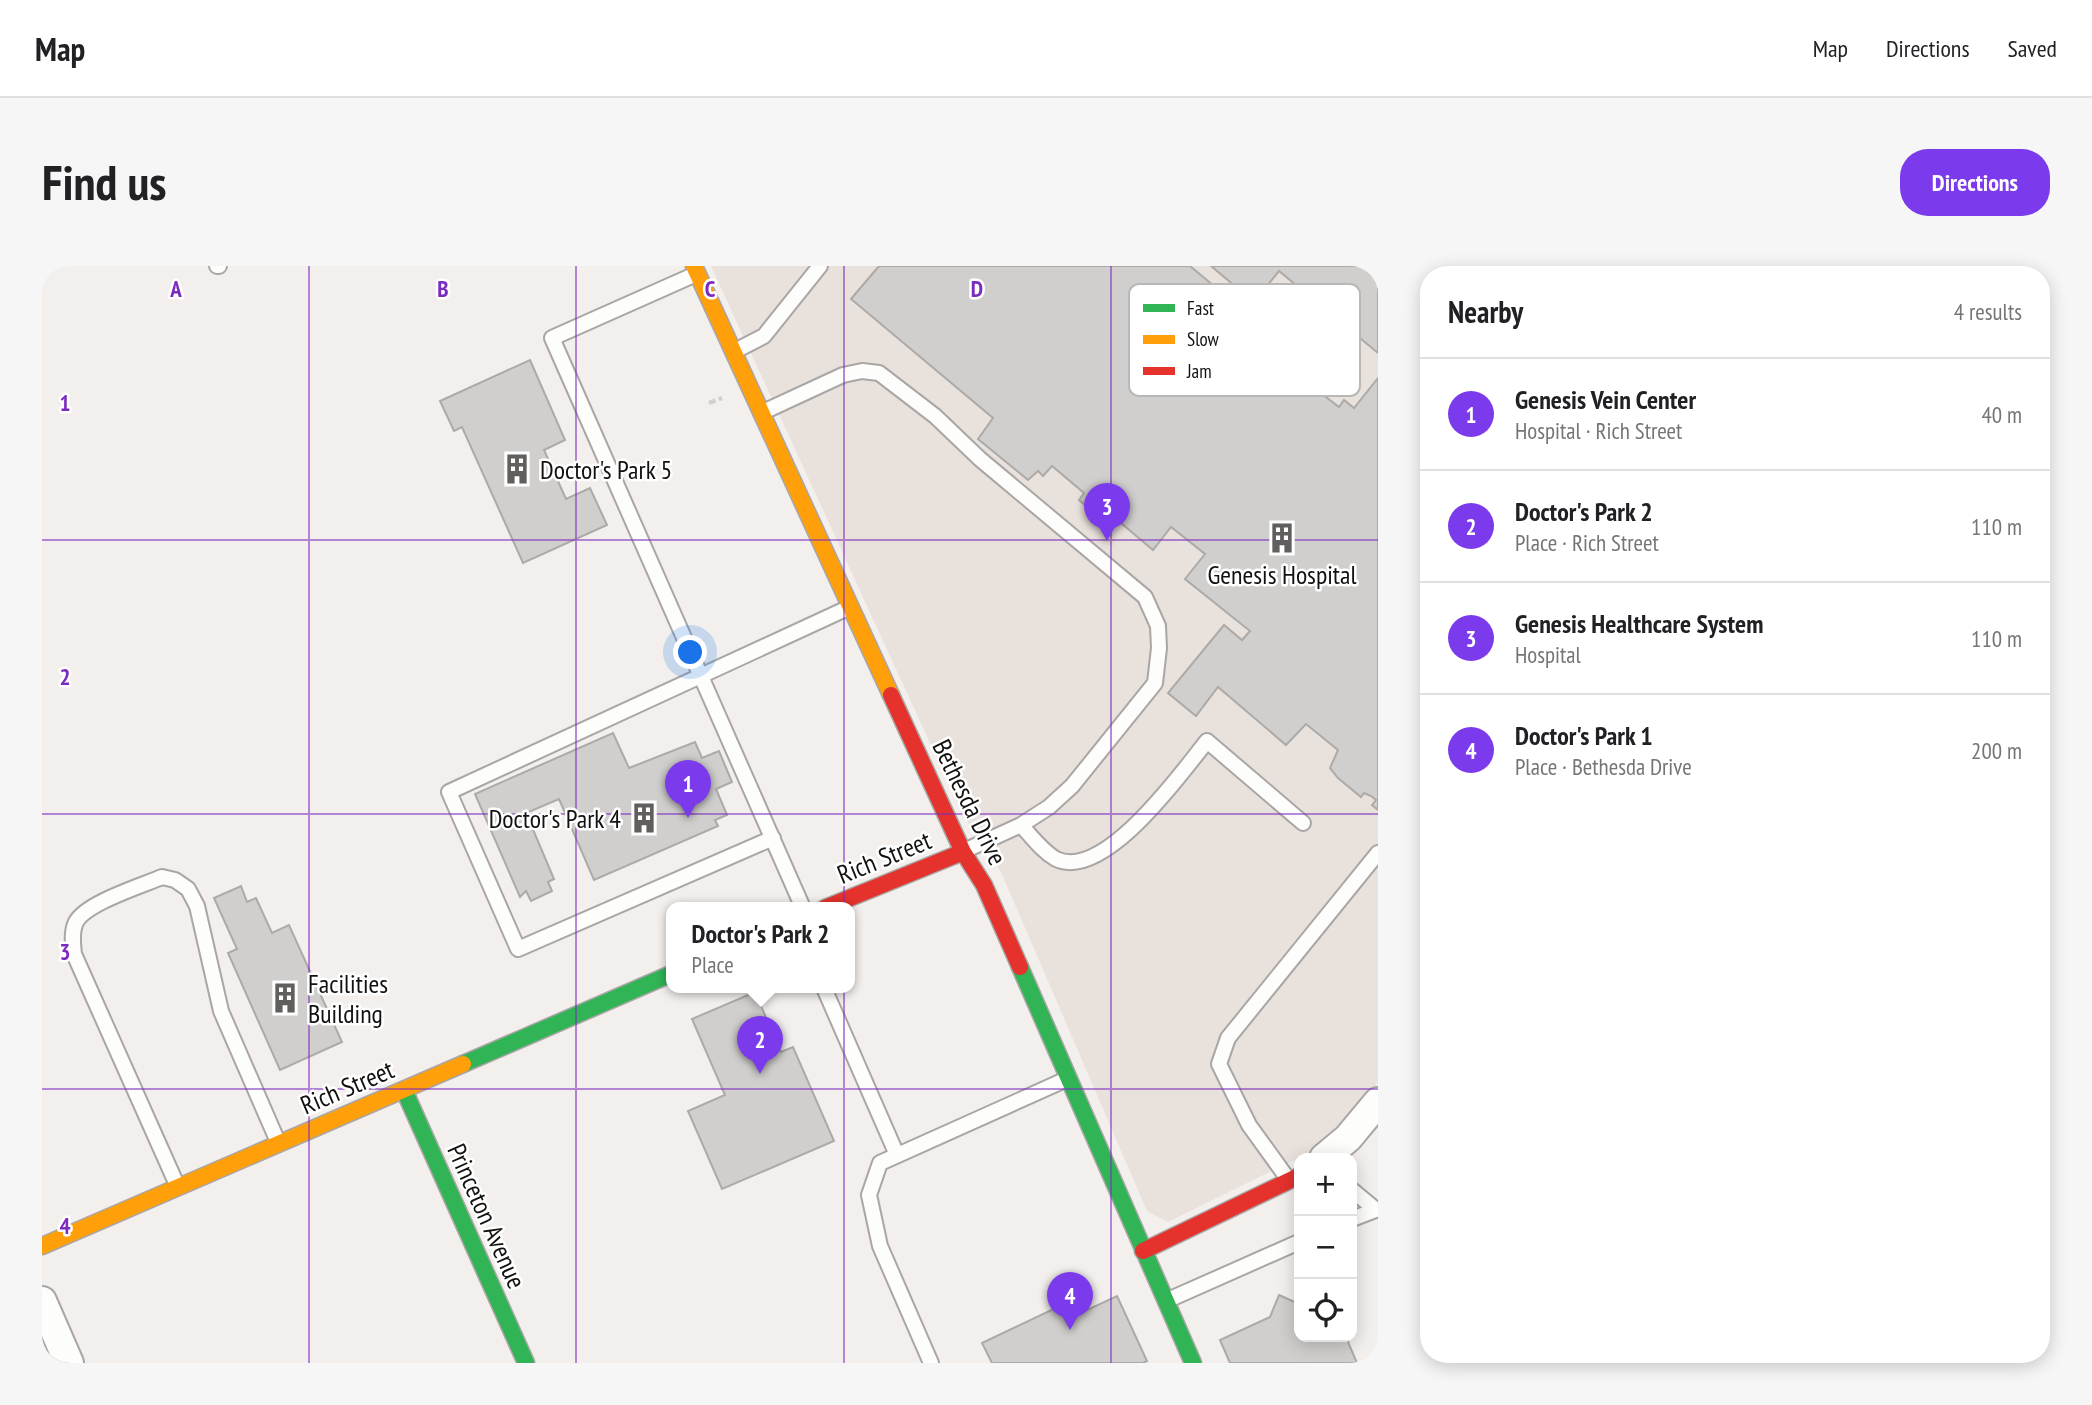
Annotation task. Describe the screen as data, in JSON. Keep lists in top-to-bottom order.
{
  "streets": {
    "street": ["Bethesda Drive", "Rich Street", "Princeton Avenue"]
  },
  "crossings": [
    ["Bethesda Drive", "Rich Street"],
    ["Rich Street", "Princeton Avenue"]
  ],
  "places": {
    "building": [
      "Doctor's Park 5",
      "Genesis Hospital",
      "Doctor's Park 4",
      "Facilities Building"
    ]
  },
  "legend": ["Fast", "Slow", "Jam"],
  "page": {
    "header": "Map",
    "nav": ["Map", "Directions", "Saved"],
    "buttons": "Directions",
    "title": "Find us",
    "heading": ["Nearby", "4 results"],
    "list": [
      {
        "mark": "1",
        "name": "Genesis Vein Center",
        "note": "Hospital · Rich Street",
        "value": "40 m"
      },
      {
        "mark": "2",
        "name": "Doctor's Park 2",
        "note": "Place · Rich Street",
        "value": "110 m"
      },
      {
        "mark": "3",
        "name": "Genesis Healthcare System",
        "note": "Hospital",
        "value": "110 m"
      },
      {
        "mark": "4",
        "name": "Doctor's Park 1",
        "note": "Place · Bethesda Drive",
        "value": "200 m"
      }
    ],
    "pins": [
      "3",
      "1",
      "2",
      "4"
    ],
    "popup": ["Doctor's Park 2", "Place"],
    "map_buttons": ["+", "−"]
  },
  "grid": {
    "columns": [
      "A",
      "B",
      "C",
      "D"
    ],
    "rows": [
      "1",
      "2",
      "3",
      "4"
    ]
  }
}
